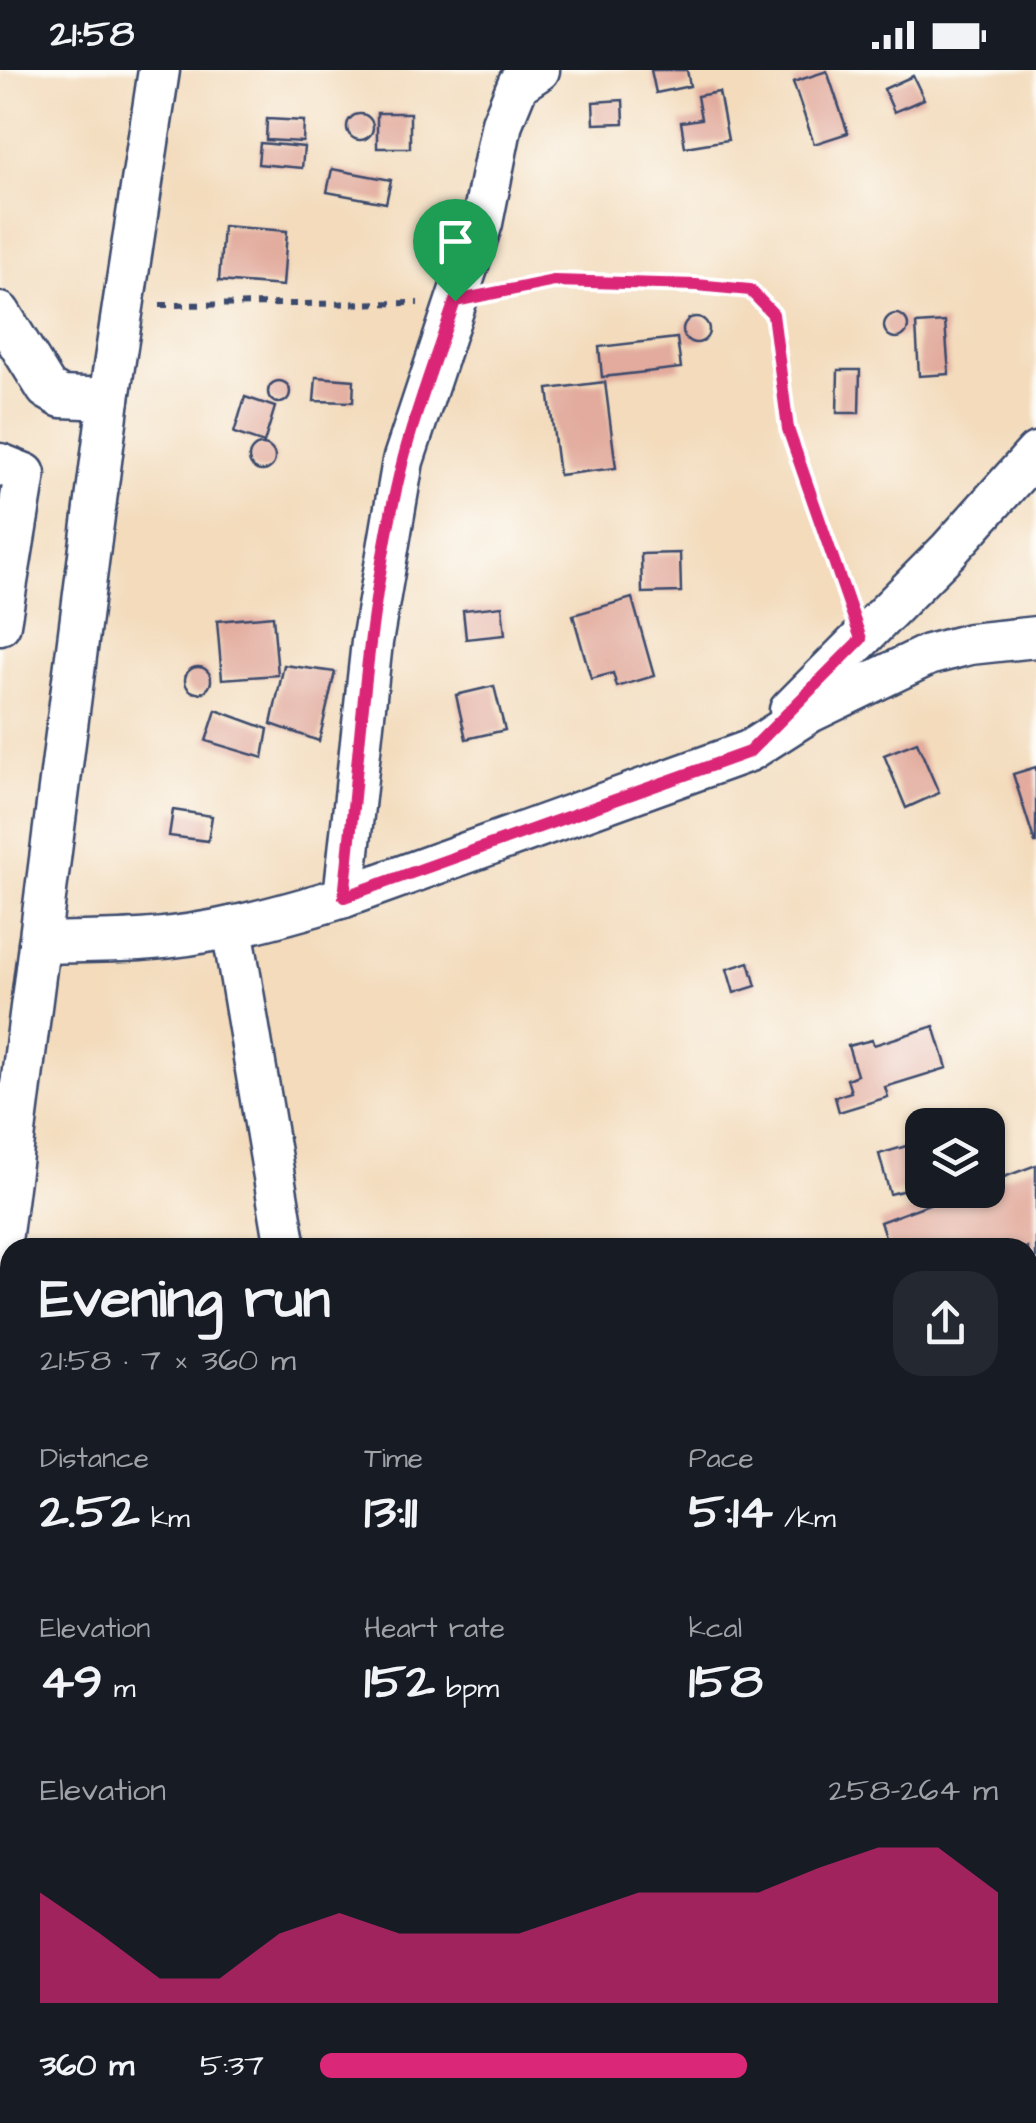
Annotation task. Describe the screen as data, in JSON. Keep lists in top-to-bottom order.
{
  "page": {
    "status": "21:58",
    "heading": ["Evening run", "21:58 · 7 × 360 m"],
    "stats": [
      ["Distance", "2.52 km"],
      ["Time", "13:11"],
      ["Pace", "5:14 /km"],
      ["Elevation", "49 m"],
      ["Heart rate", "152 bpm"],
      ["kcal", "158"]
    ],
    "chart": ["Elevation", "258–264 m"],
    "list": [
      {
        "name": "360 m",
        "note": "5:37"
      }
    ]
  }
}
